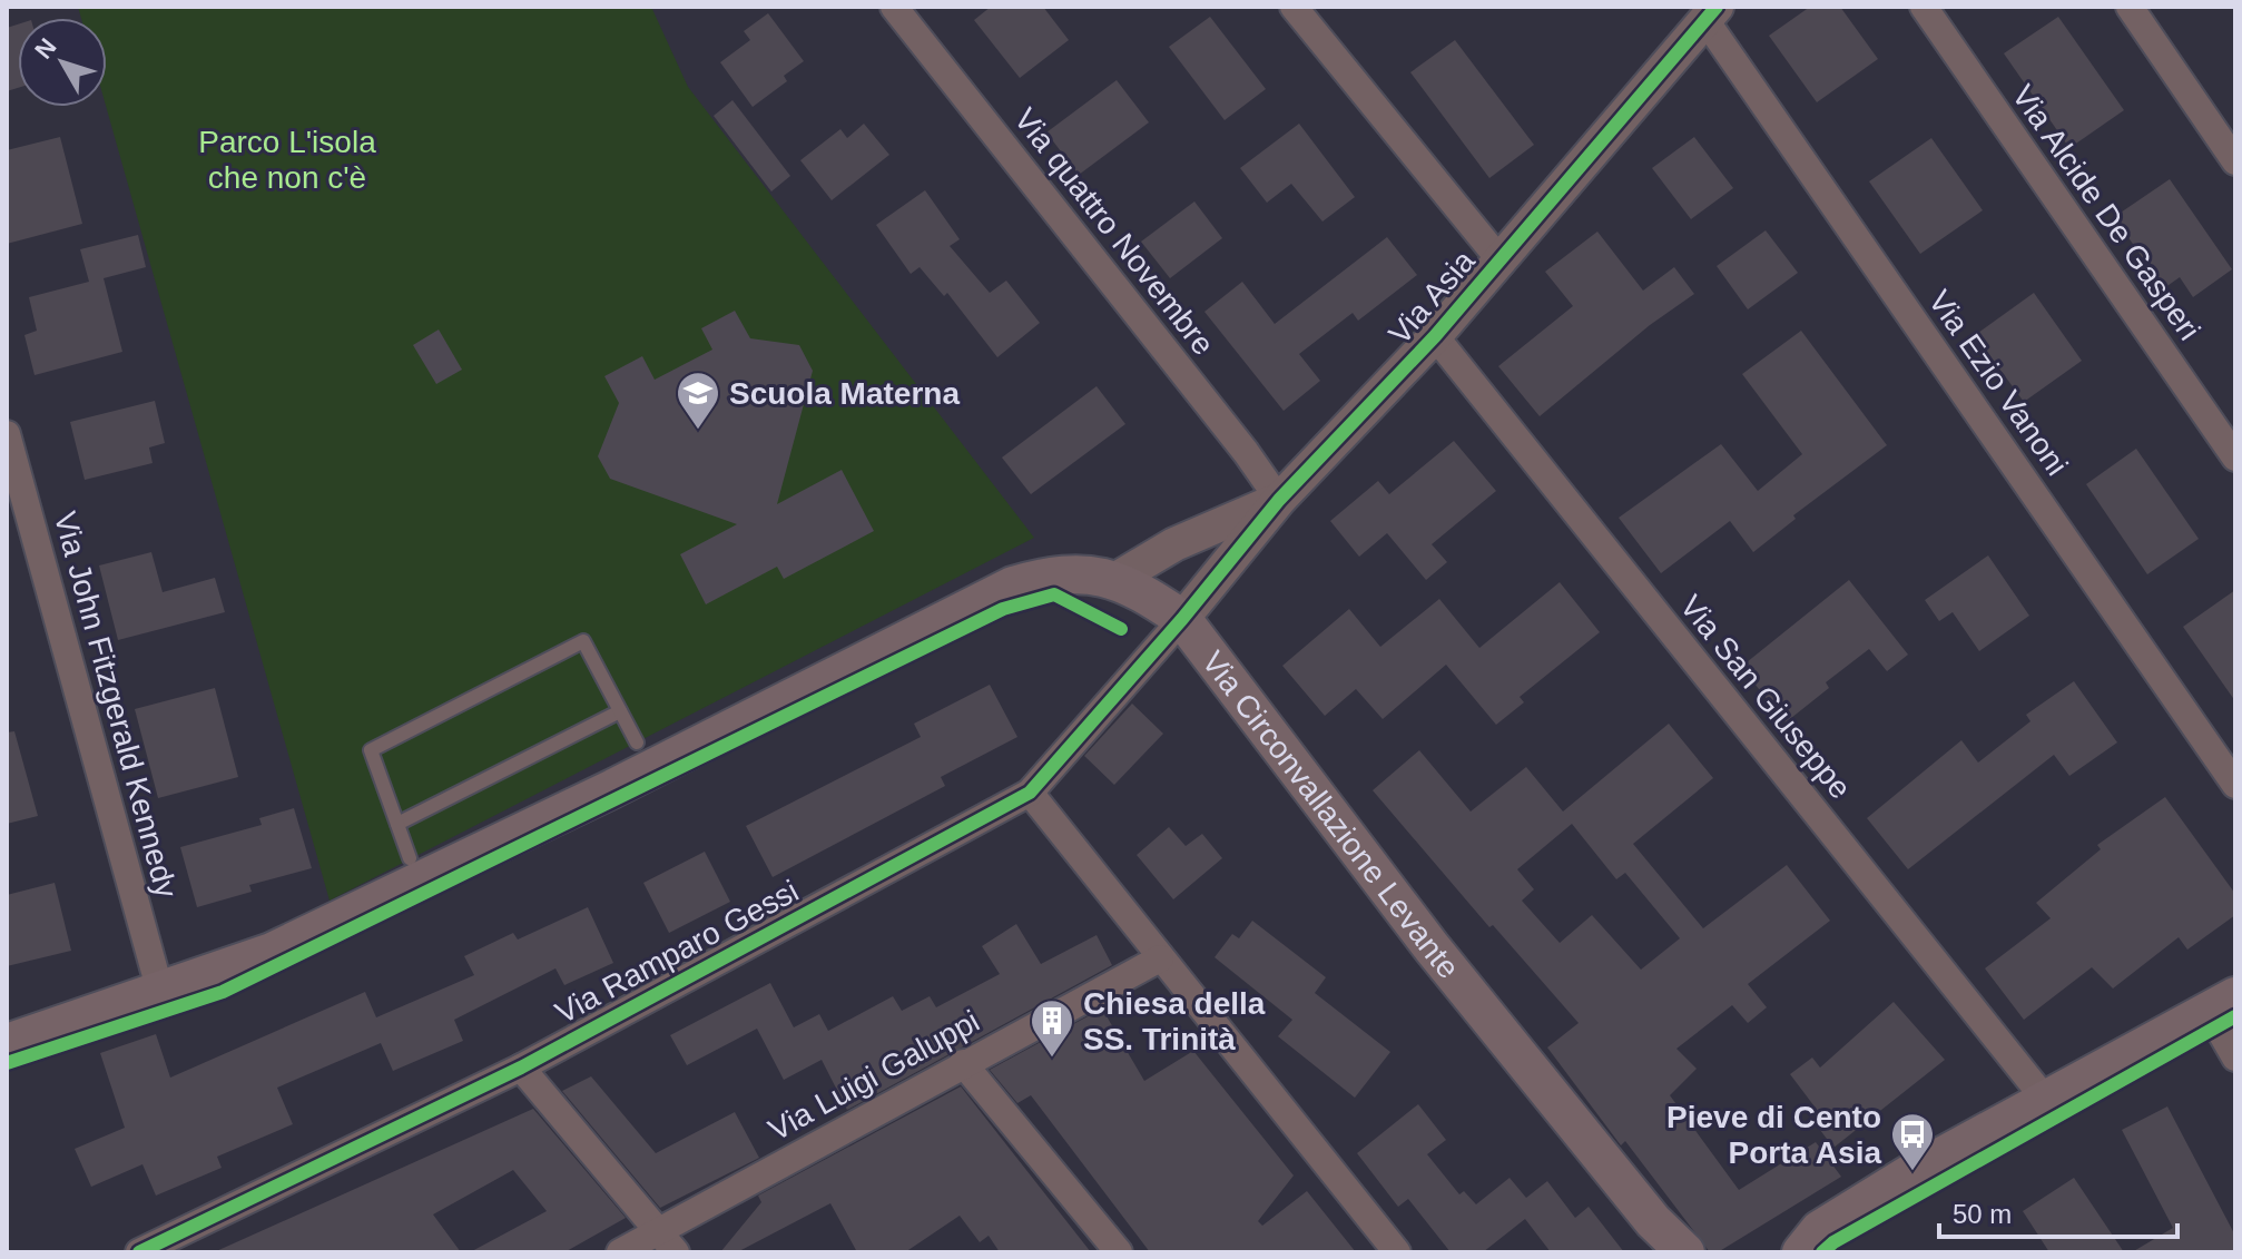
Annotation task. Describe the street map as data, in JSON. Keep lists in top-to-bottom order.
{
  "streets": {
    "main road": ["Via Circonvallazione Levante"],
    "street": [
      "Via Alcide De Gasperi",
      "Via quattro Novembre",
      "Via Asia",
      "Via Ezio Vanoni",
      "Via San Giuseppe",
      "Via John Fitzgerald Kennedy",
      "Via Ramparo Gessi",
      "Via Luigi Galuppi"
    ]
  },
  "crossings": [
    ["Via quattro Novembre", "Via Asia"],
    ["Via Asia", "Via Ezio Vanoni"],
    ["Via Asia", "Via San Giuseppe"],
    ["Via Asia", "Via Circonvallazione Levante"],
    ["Via Asia", "Via Ramparo Gessi"],
    ["Via John Fitzgerald Kennedy", "Via Circonvallazione Levante"],
    ["Via Circonvallazione Levante", "Via Ramparo Gessi"]
  ],
  "parks": ["Parco L'isola che non c'è"],
  "places": {
    "school or university": ["Scuola Materna"],
    "building": ["Chiesa della SS. Trinità"],
    "bus stop": ["Pieve di Cento Porta Asia"]
  },
  "scale_bar": "50 m",
  "north": "top left"
}
